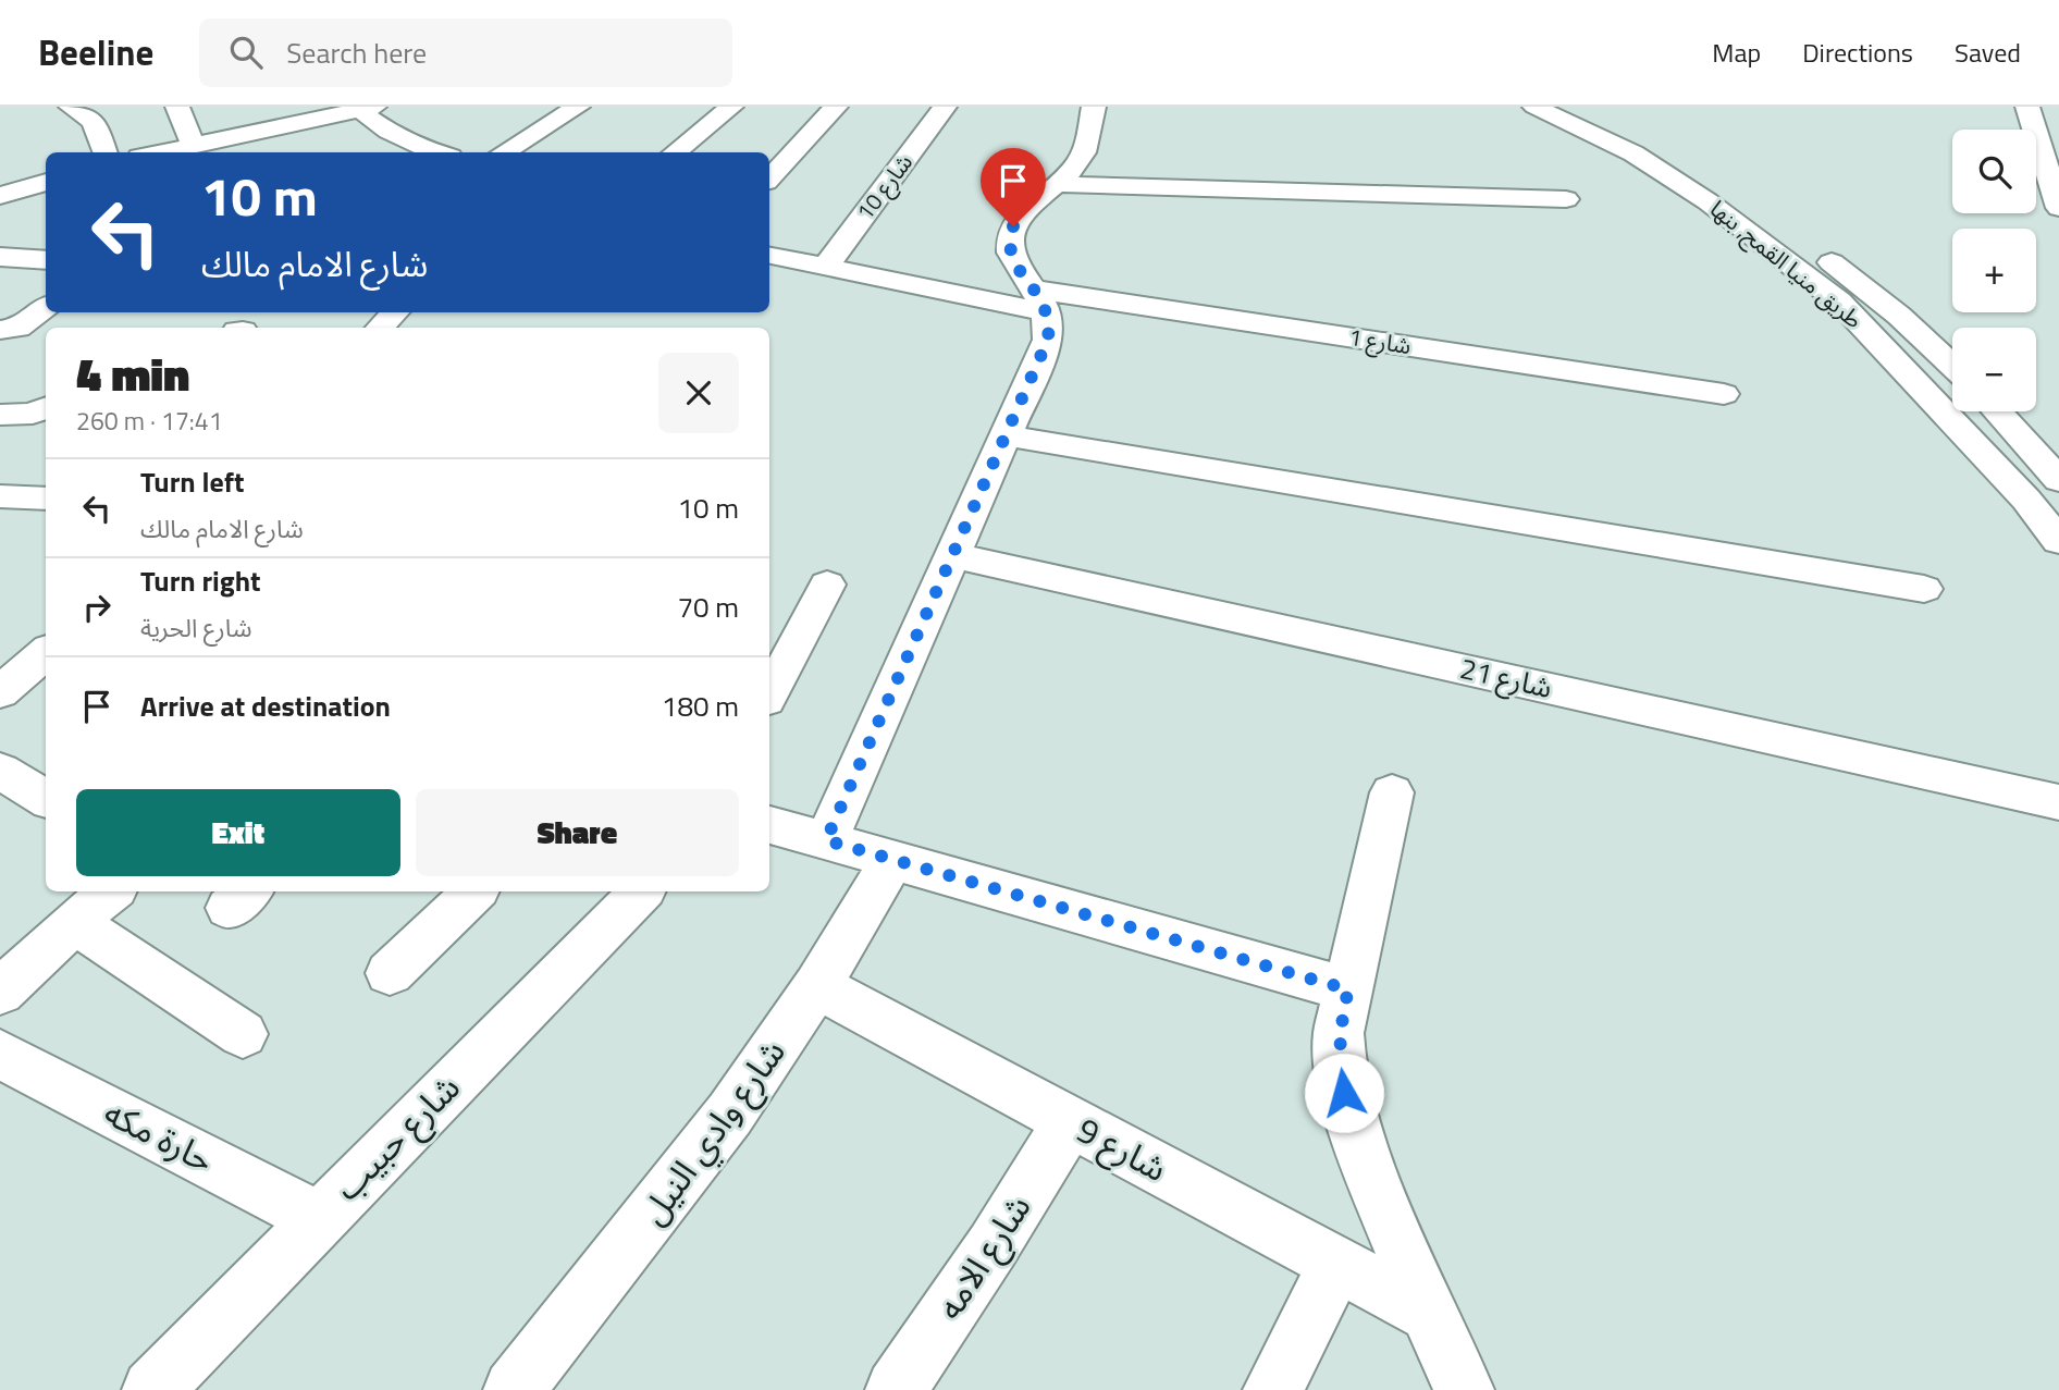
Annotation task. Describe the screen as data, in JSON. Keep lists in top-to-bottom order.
{
  "streets": {
    "main road": [
      "شارع 10",
      "طريق منيا القمح, بنها",
      "شارع 1",
      "شارع 21",
      "شارع وادي النيل",
      "حارة مكه",
      "شارع حبيب",
      "شارع 9",
      "شارع الامه"
    ]
  },
  "crossings": [
    ["شارع 10", "شارع 1"],
    ["شارع وادي النيل", "شارع 9"],
    ["حارة مكه", "شارع حبيب"],
    ["شارع 9", "شارع الامه"]
  ],
  "page": {
    "header": "Beeline",
    "search": "Search here",
    "nav": ["Map", "Directions", "Saved"],
    "map_buttons": ["+", "−"],
    "turn": ["10 m", "شارع الامام مالك"],
    "heading": ["4 min", "260 m · 17:41"],
    "list": [
      {
        "name": "Turn left",
        "note": "شارع الامام مالك",
        "value": "10 m"
      },
      {
        "name": "Turn right",
        "note": "شارع الحرية",
        "value": "70 m"
      },
      {
        "name": "Arrive at destination",
        "value": "180 m"
      }
    ],
    "buttons": ["Exit", "Share"]
  }
}
